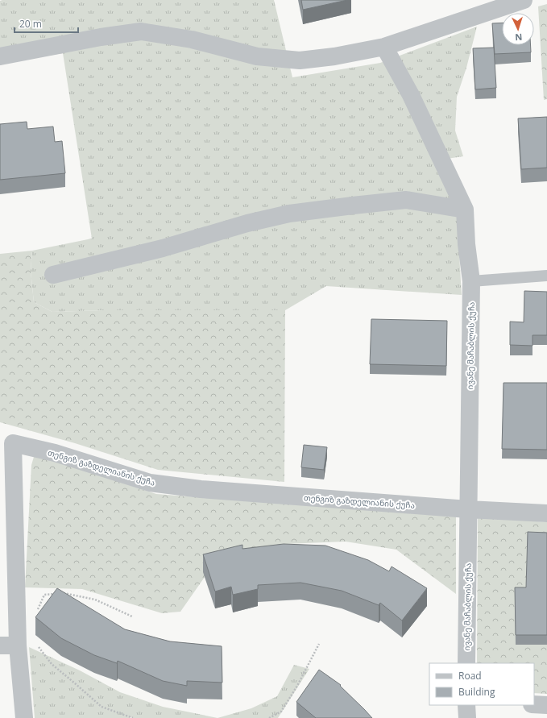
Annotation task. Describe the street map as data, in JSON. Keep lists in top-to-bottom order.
{
  "streets": {
    "street": ["ივანე მაჩაბლის ქუჩა", "თენგიზ გაზდელიანის ქუჩა"]
  },
  "crossings": [
    ["ივანე მაჩაბლის ქუჩა", "თენგიზ გაზდელიანის ქუჩა"]
  ],
  "legend": ["Road", "Building"],
  "scale_bar": "20 m",
  "north": "bottom"
}
